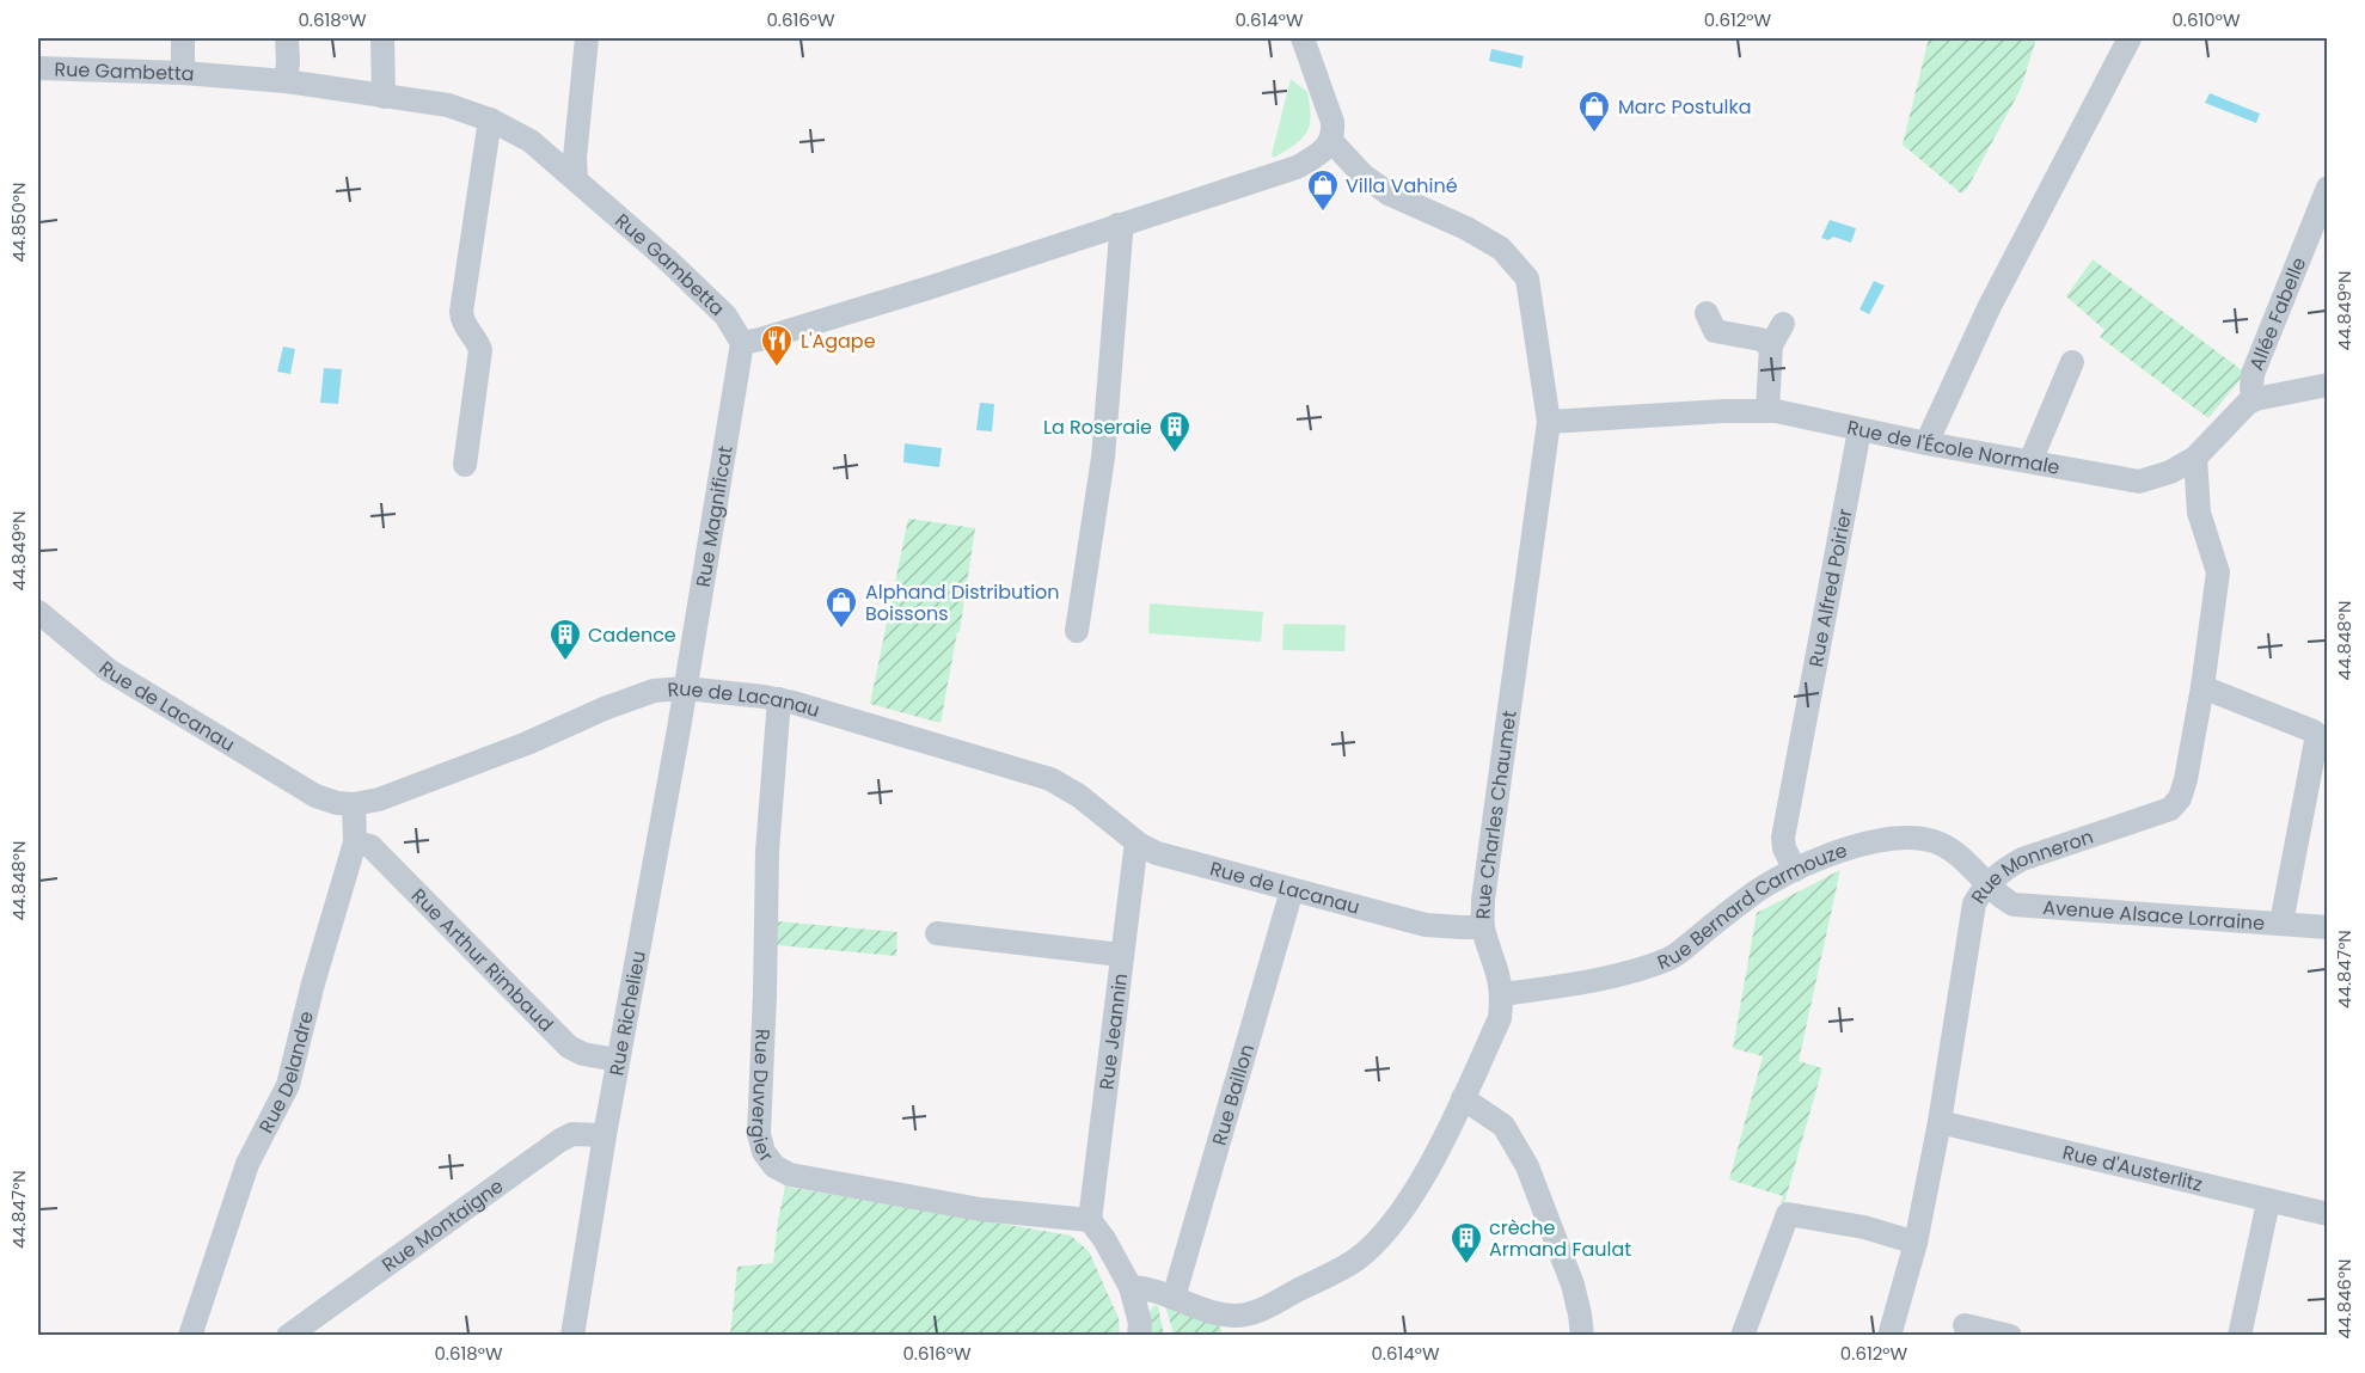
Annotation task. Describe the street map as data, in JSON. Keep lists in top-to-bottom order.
{
  "streets": {
    "street": [
      "Rue Gambetta",
      "Allée Fabelle",
      "Rue de l'École Normale",
      "Rue Magnificat",
      "Rue Alfred Poirier",
      "Rue de Lacanau",
      "Rue Charles Chaumet",
      "Rue Monneron",
      "Rue Bernard Carmouze",
      "Avenue Alsace Lorraine",
      "Rue Arthur Rimbaud",
      "Rue Richelieu",
      "Rue Jeannin",
      "Rue Delandre",
      "Rue Duvergier",
      "Rue Baillon",
      "Rue d'Austerlitz",
      "Rue Montaigne"
    ]
  },
  "crossings": [
    ["Rue Gambetta", "Rue Magnificat"],
    ["Allée Fabelle", "Rue de l'École Normale"],
    ["Rue de l'École Normale", "Rue Alfred Poirier"],
    ["Rue de l'École Normale", "Rue Charles Chaumet"],
    ["Rue de l'École Normale", "Rue Monneron"],
    ["Rue Magnificat", "Rue de Lacanau"],
    ["Rue Magnificat", "Rue Richelieu"],
    ["Rue Alfred Poirier", "Rue Bernard Carmouze"],
    ["Rue de Lacanau", "Rue Charles Chaumet"],
    ["Rue de Lacanau", "Rue Richelieu"],
    ["Rue de Lacanau", "Rue Jeannin"],
    ["Rue de Lacanau", "Rue Delandre"],
    ["Rue de Lacanau", "Rue Duvergier"],
    ["Rue de Lacanau", "Rue Baillon"],
    ["Rue Charles Chaumet", "Rue Bernard Carmouze"],
    ["Rue Charles Chaumet", "Rue Baillon"],
    ["Rue Monneron", "Rue Bernard Carmouze"],
    ["Rue Monneron", "Avenue Alsace Lorraine"],
    ["Rue Monneron", "Rue d'Austerlitz"],
    ["Rue Bernard Carmouze", "Avenue Alsace Lorraine"],
    ["Rue Arthur Rimbaud", "Rue Richelieu"],
    ["Rue Arthur Rimbaud", "Rue Delandre"],
    ["Rue Richelieu", "Rue Montaigne"],
    ["Rue Jeannin", "Rue Duvergier"]
  ],
  "places": {
    "shop": ["Marc Postulka", "Villa Vahiné", "Alphand Distribution Boissons"],
    "restaurant": ["L'Agape"],
    "building": ["La Roseraie", "Cadence", "crèche Armand Faulat"]
  },
  "coordinates": [
    "0.618°W",
    "0.616°W",
    "0.614°W",
    "0.612°W",
    "0.610°W",
    "44.850°N",
    "44.849°N",
    "44.848°N",
    "44.847°N",
    "44.846°N"
  ]
}
